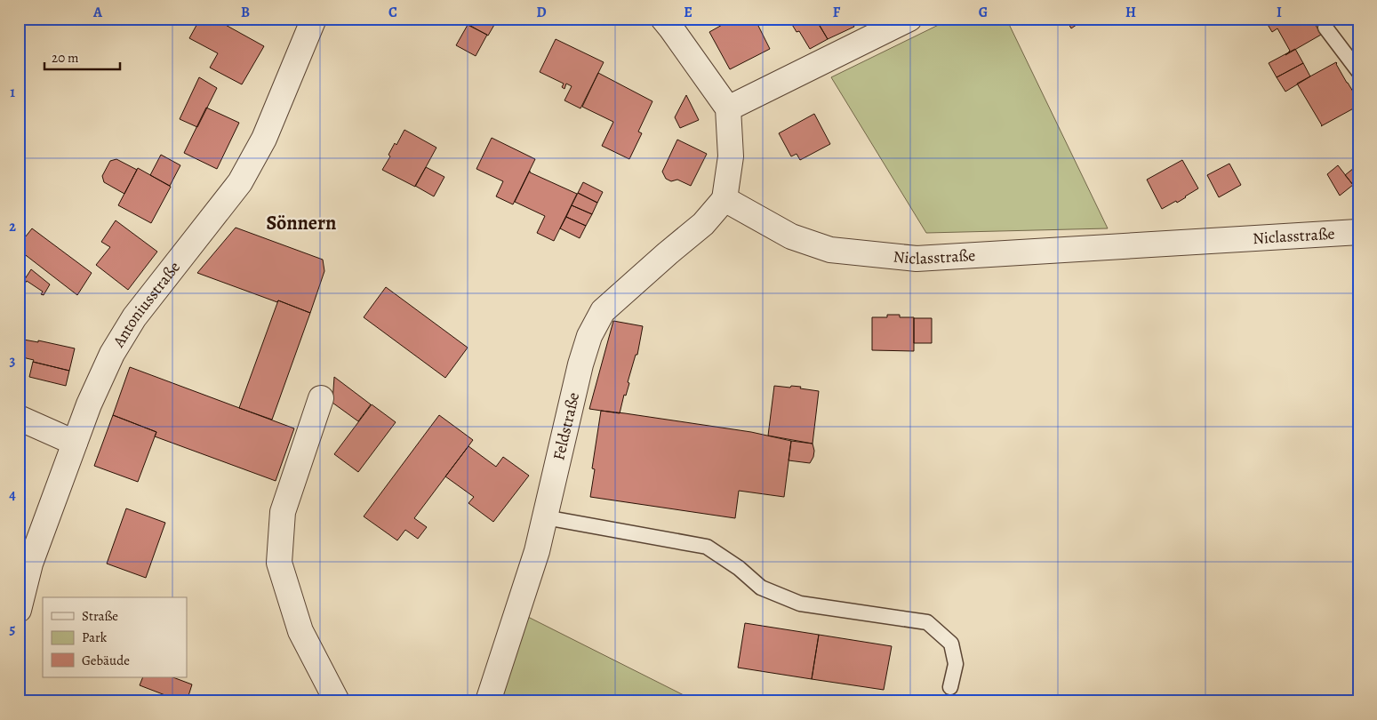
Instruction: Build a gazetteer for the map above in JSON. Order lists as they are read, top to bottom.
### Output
{
  "streets": {
    "street": ["Niclasstraße", "Antoniusstraße", "Feldstraße"]
  },
  "crossings": [
    ["Niclasstraße", "Feldstraße"]
  ],
  "districts": ["Sönnern"],
  "legend": ["Straße", "Park", "Gebäude"],
  "scale_bar": "20 m",
  "grid": {
    "columns": [
      "A",
      "B",
      "C",
      "D",
      "E",
      "F",
      "G",
      "H",
      "I"
    ],
    "rows": [
      "1",
      "2",
      "3",
      "4",
      "5"
    ]
  }
}
